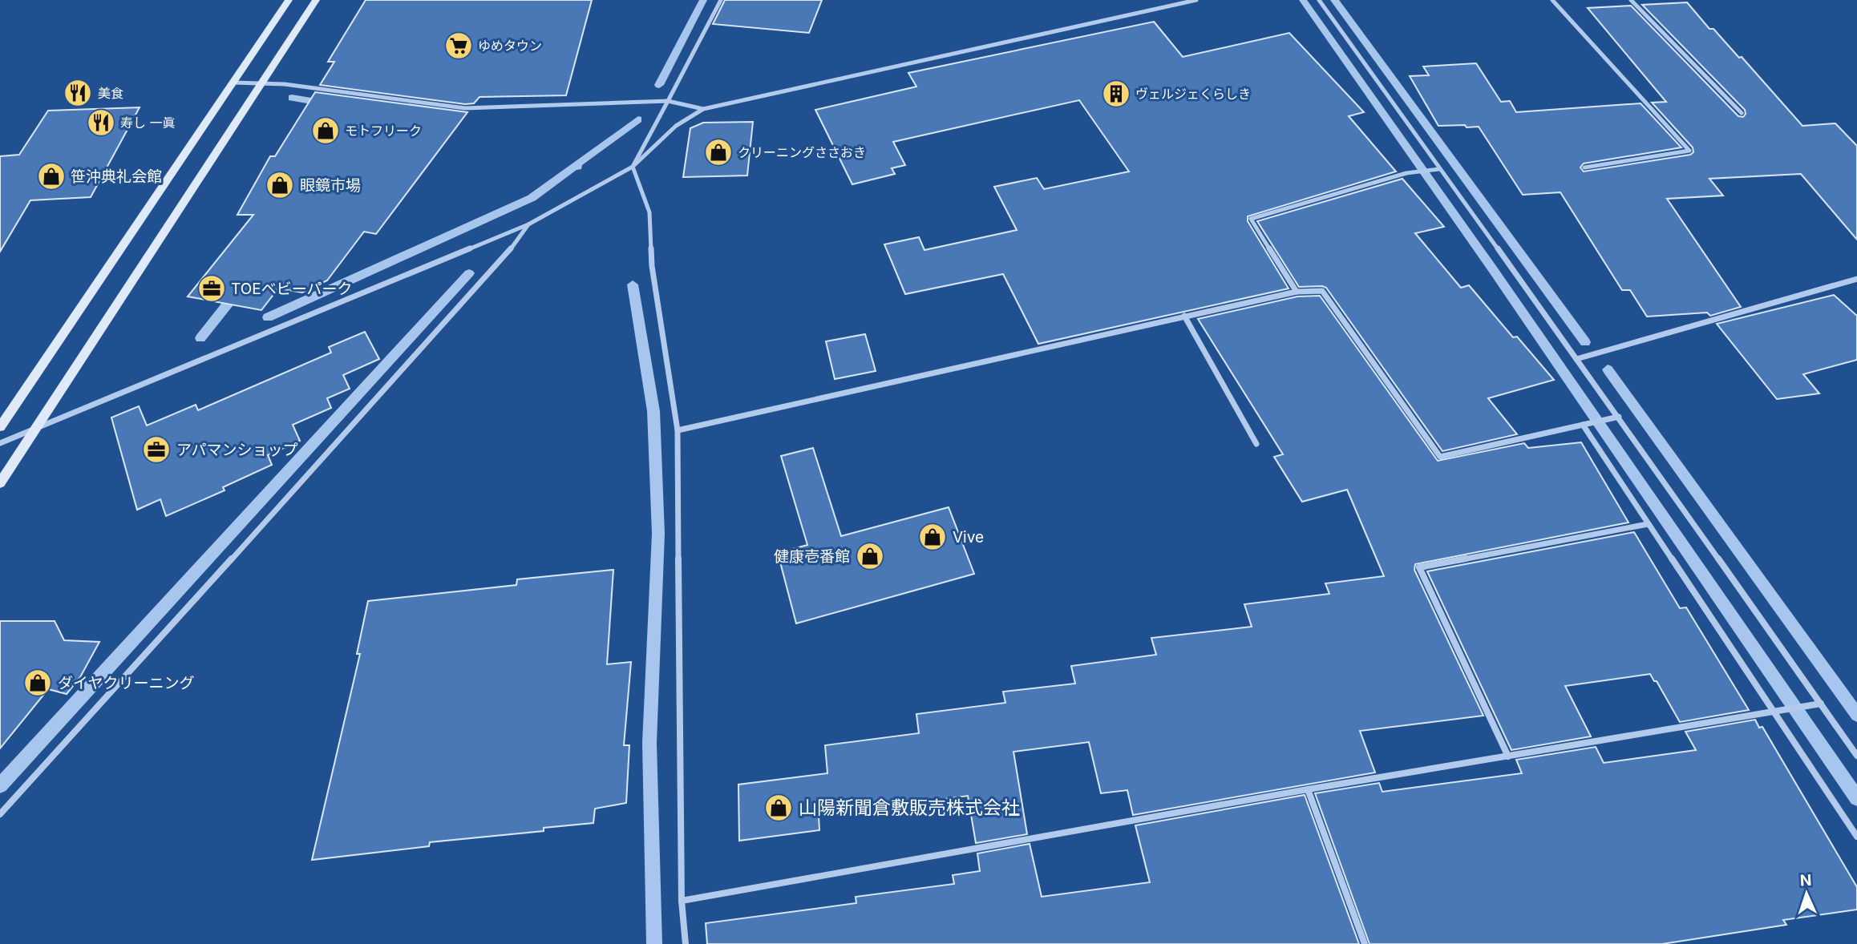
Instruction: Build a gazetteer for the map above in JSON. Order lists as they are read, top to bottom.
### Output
{
  "places": {
    "supermarket": ["ゆめタウン"],
    "restaurant": ["美食", "寿し 一眞"],
    "building": ["ヴェルジェくらしき"],
    "shop": [
      "モトフリーク",
      "クリーニングささおき",
      "笹沖典礼会館",
      "眼鏡市場",
      "Vive",
      "健康壱番館",
      "ダイヤクリーニング",
      "山陽新聞倉敷販売株式会社"
    ],
    "office": ["TOEベビーパーク", "アパマンショップ"]
  },
  "north": "top"
}
